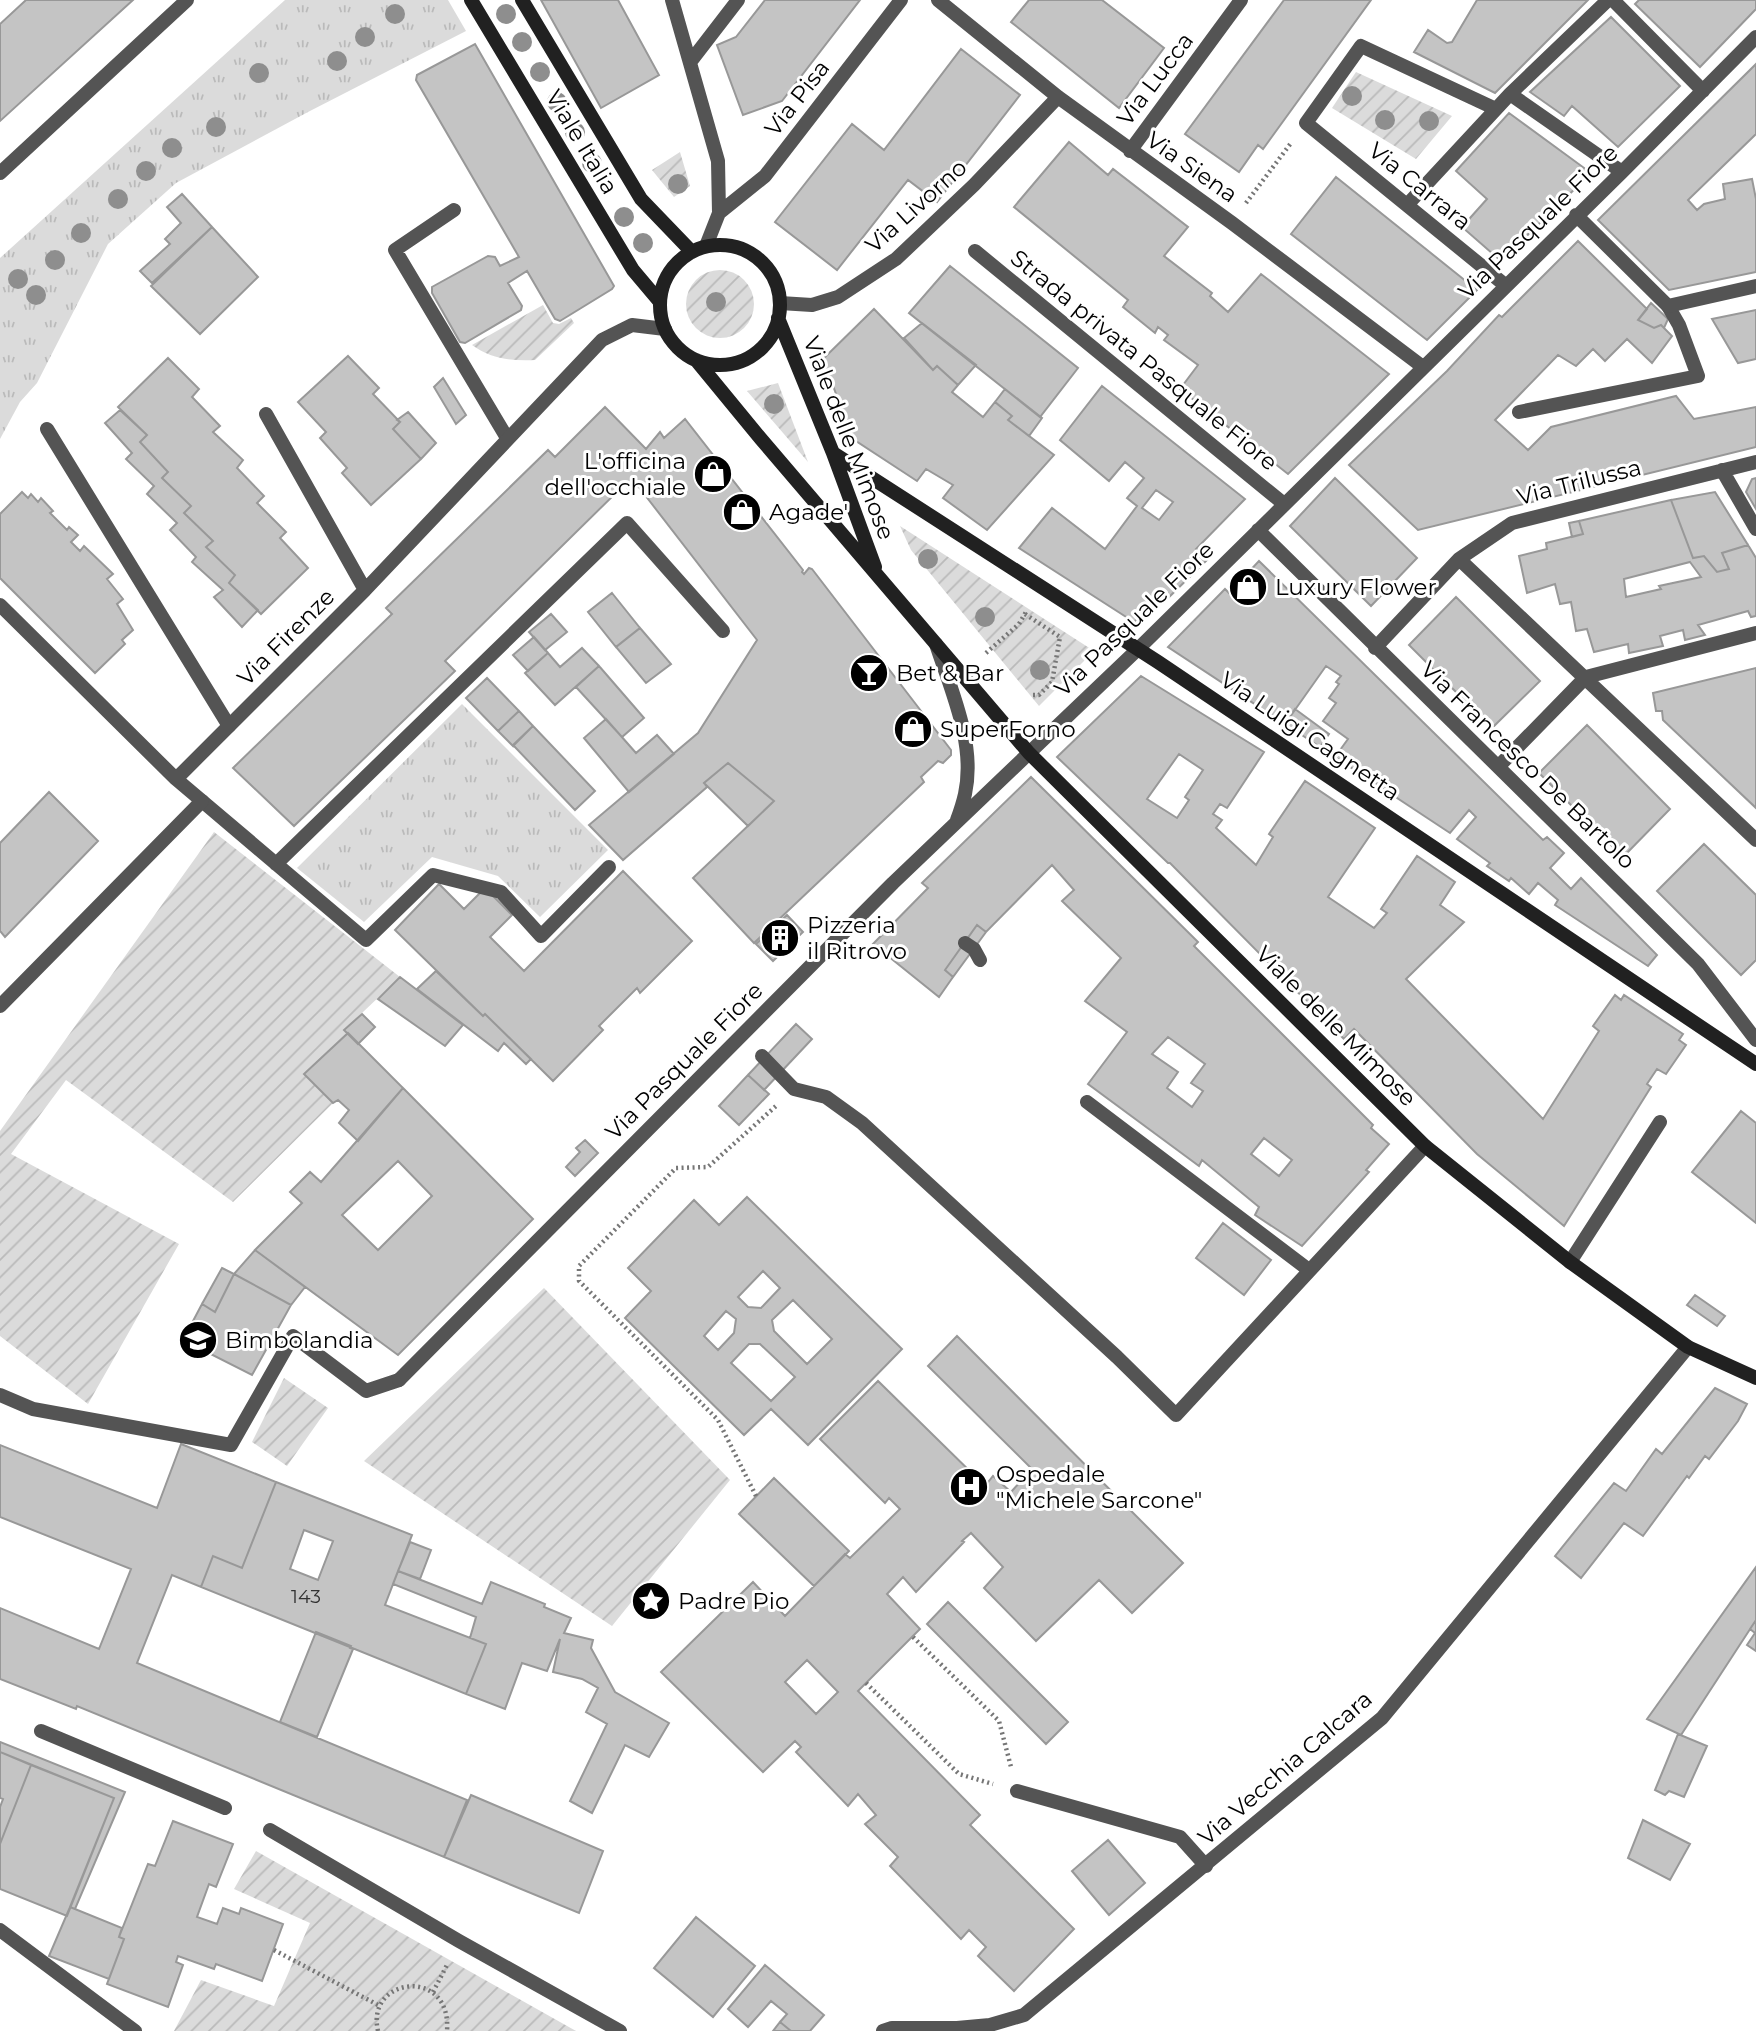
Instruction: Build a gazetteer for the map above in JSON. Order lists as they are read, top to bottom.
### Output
{
  "streets": {
    "main road": ["Viale Italia", "Viale delle Mimose", "Via Luigi Cagnetta"],
    "street": [
      "Via Lucca",
      "Via Pisa",
      "Via Siena",
      "Via Carrara",
      "Via Livorno",
      "Via Pasquale Fiore",
      "Strada privata Pasquale Fiore",
      "Via Trilussa",
      "Via Firenze",
      "Via Francesco De Bartolo",
      "Via Vecchia Calcara"
    ]
  },
  "crossings": [
    ["Via Lucca", "Via Siena"],
    ["Viale Italia", "Via Livorno"],
    ["Viale Italia", "Viale delle Mimose"],
    ["Viale Italia", "Via Firenze"],
    ["Via Siena", "Via Livorno"],
    ["Via Siena", "Via Pasquale Fiore"],
    ["Via Carrara", "Via Pasquale Fiore"],
    ["Via Livorno", "Viale delle Mimose"],
    ["Via Livorno", "Via Firenze"],
    ["Via Pasquale Fiore", "Strada privata Pasquale Fiore"],
    ["Via Pasquale Fiore", "Viale delle Mimose"],
    ["Via Pasquale Fiore", "Via Luigi Cagnetta"],
    ["Via Pasquale Fiore", "Via Francesco De Bartolo"],
    ["Viale delle Mimose", "Via Firenze"],
    ["Viale delle Mimose", "Via Luigi Cagnetta"],
    ["Viale delle Mimose", "Via Vecchia Calcara"],
    ["Via Trilussa", "Via Francesco De Bartolo"]
  ],
  "places": {
    "shop": [
      "L'officina dell'occhiale",
      "Agade'",
      "Luxury Flower",
      "SuperForno"
    ],
    "bar": ["Bet & Bar"],
    "building": ["Pizzeria il Ritrovo"],
    "school or university": ["Bimbolandia"],
    "hospital": ["Ospedale \"Michele Sarcone\""],
    "place": ["Padre Pio"]
  },
  "house_numbers": ["143"]
}
